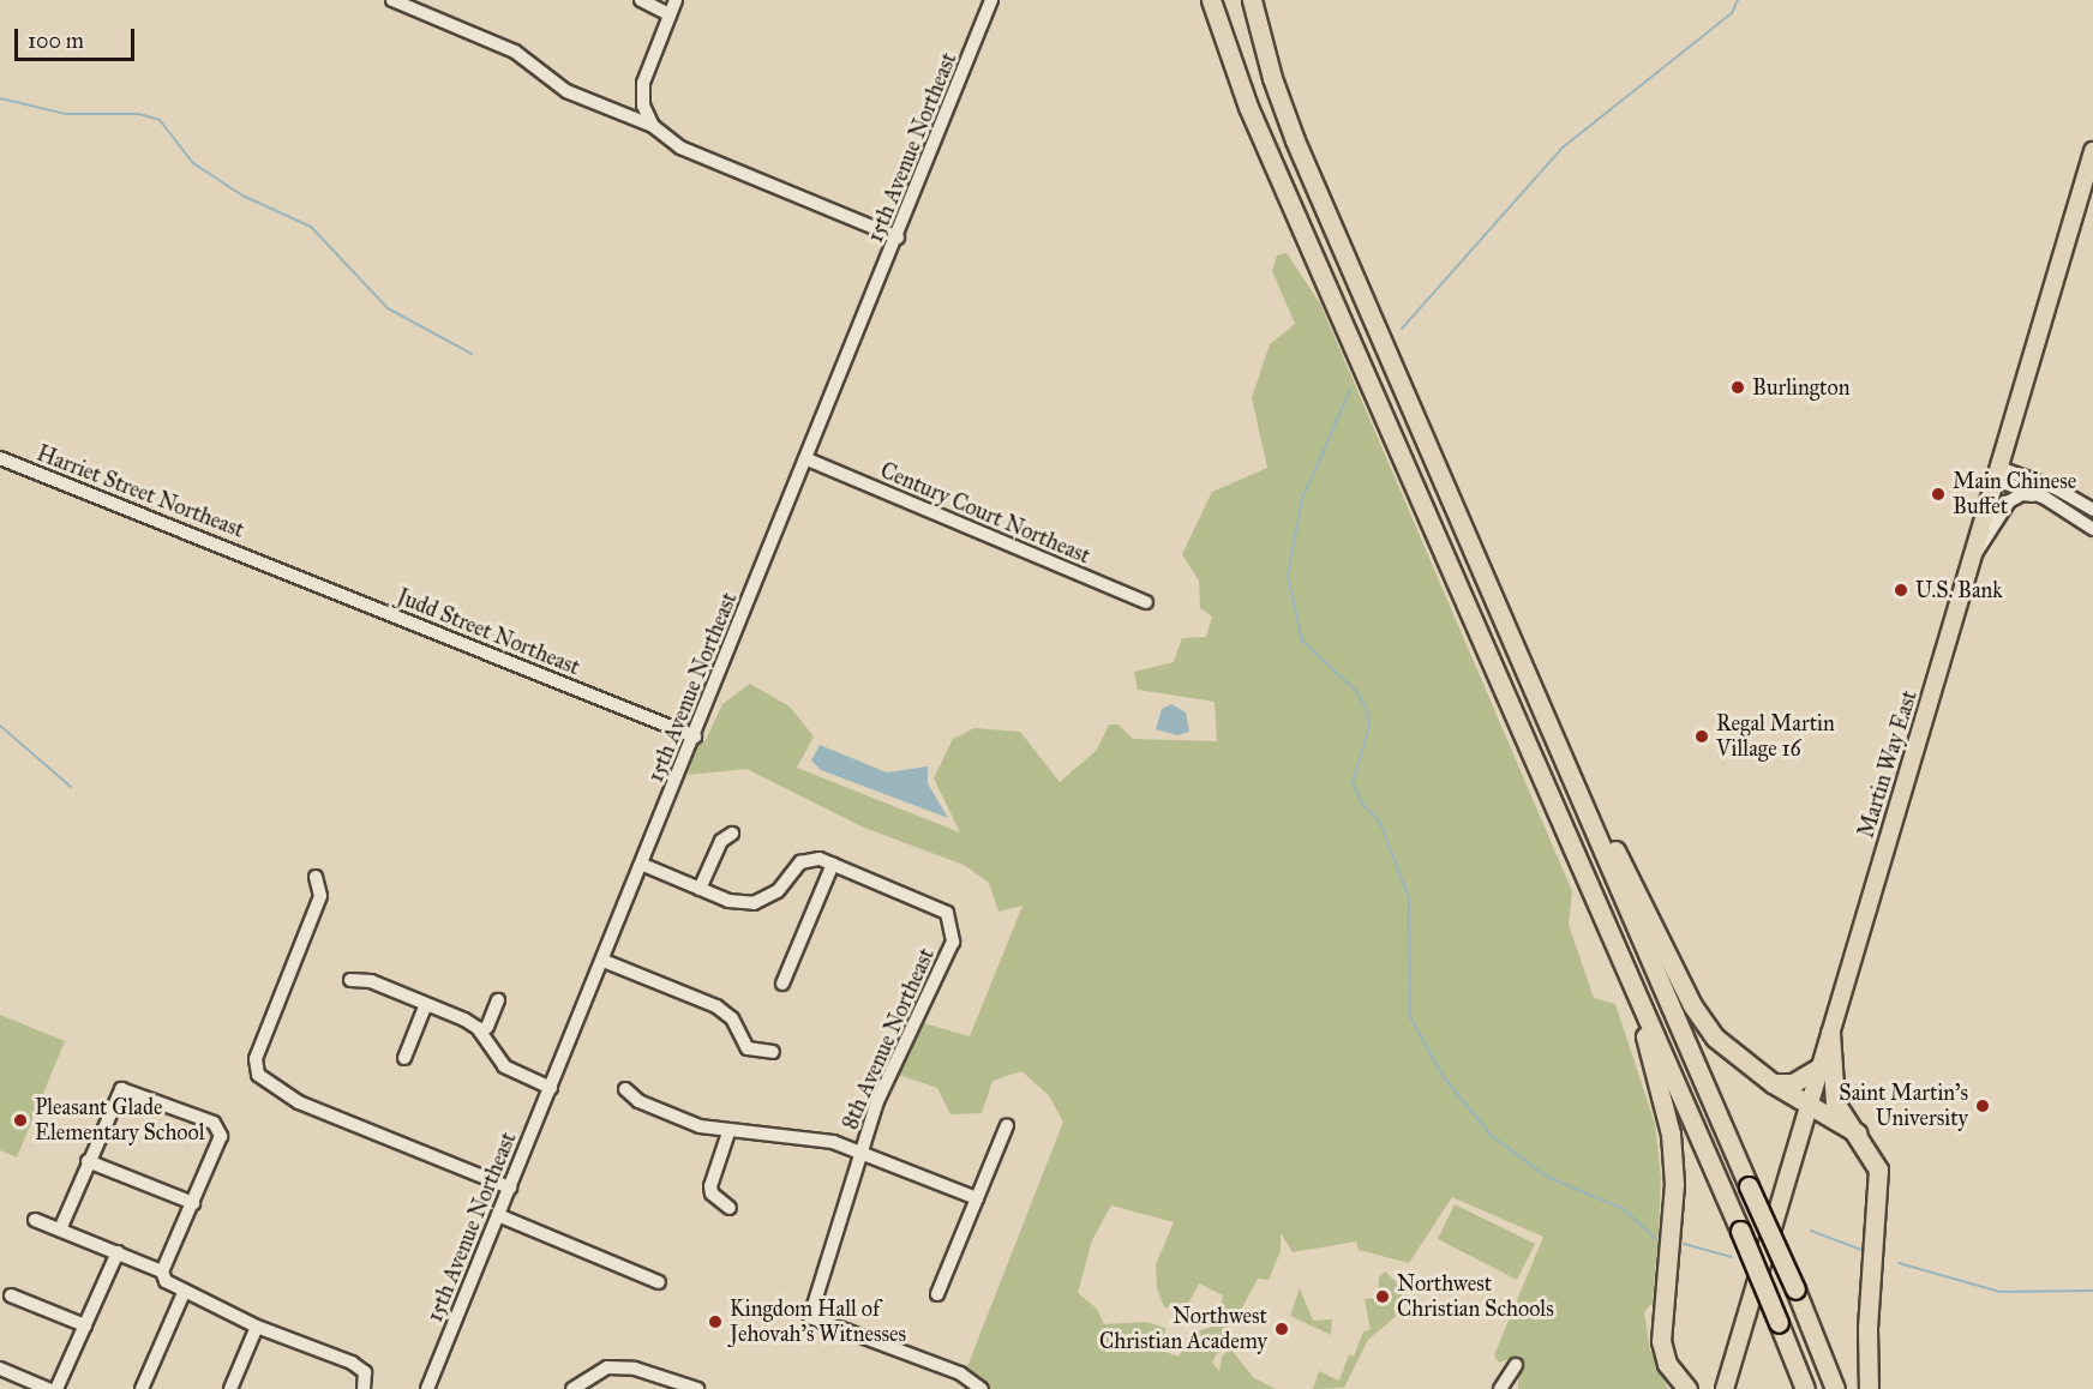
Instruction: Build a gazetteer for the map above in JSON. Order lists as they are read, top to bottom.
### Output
{
  "streets": {
    "main road": ["Martin Way East"],
    "street": [
      "15th Avenue Northeast",
      "Harriet Street Northeast",
      "Century Court Northeast",
      "Judd Street Northeast",
      "8th Avenue Northeast"
    ]
  },
  "crossings": [
    ["15th Avenue Northeast", "Century Court Northeast"],
    ["15th Avenue Northeast", "Judd Street Northeast"],
    ["Harriet Street Northeast", "Judd Street Northeast"]
  ],
  "places": [
    "Burlington",
    "Main Chinese Buffet",
    "U.S. Bank",
    "Regal Martin Village 16",
    "Saint Martin's University",
    "Pleasant Glade Elementary School",
    "Northwest Christian Schools",
    "Kingdom Hall of Jehovah's Witnesses",
    "Northwest Christian Academy"
  ],
  "scale_bar": "100 m"
}
